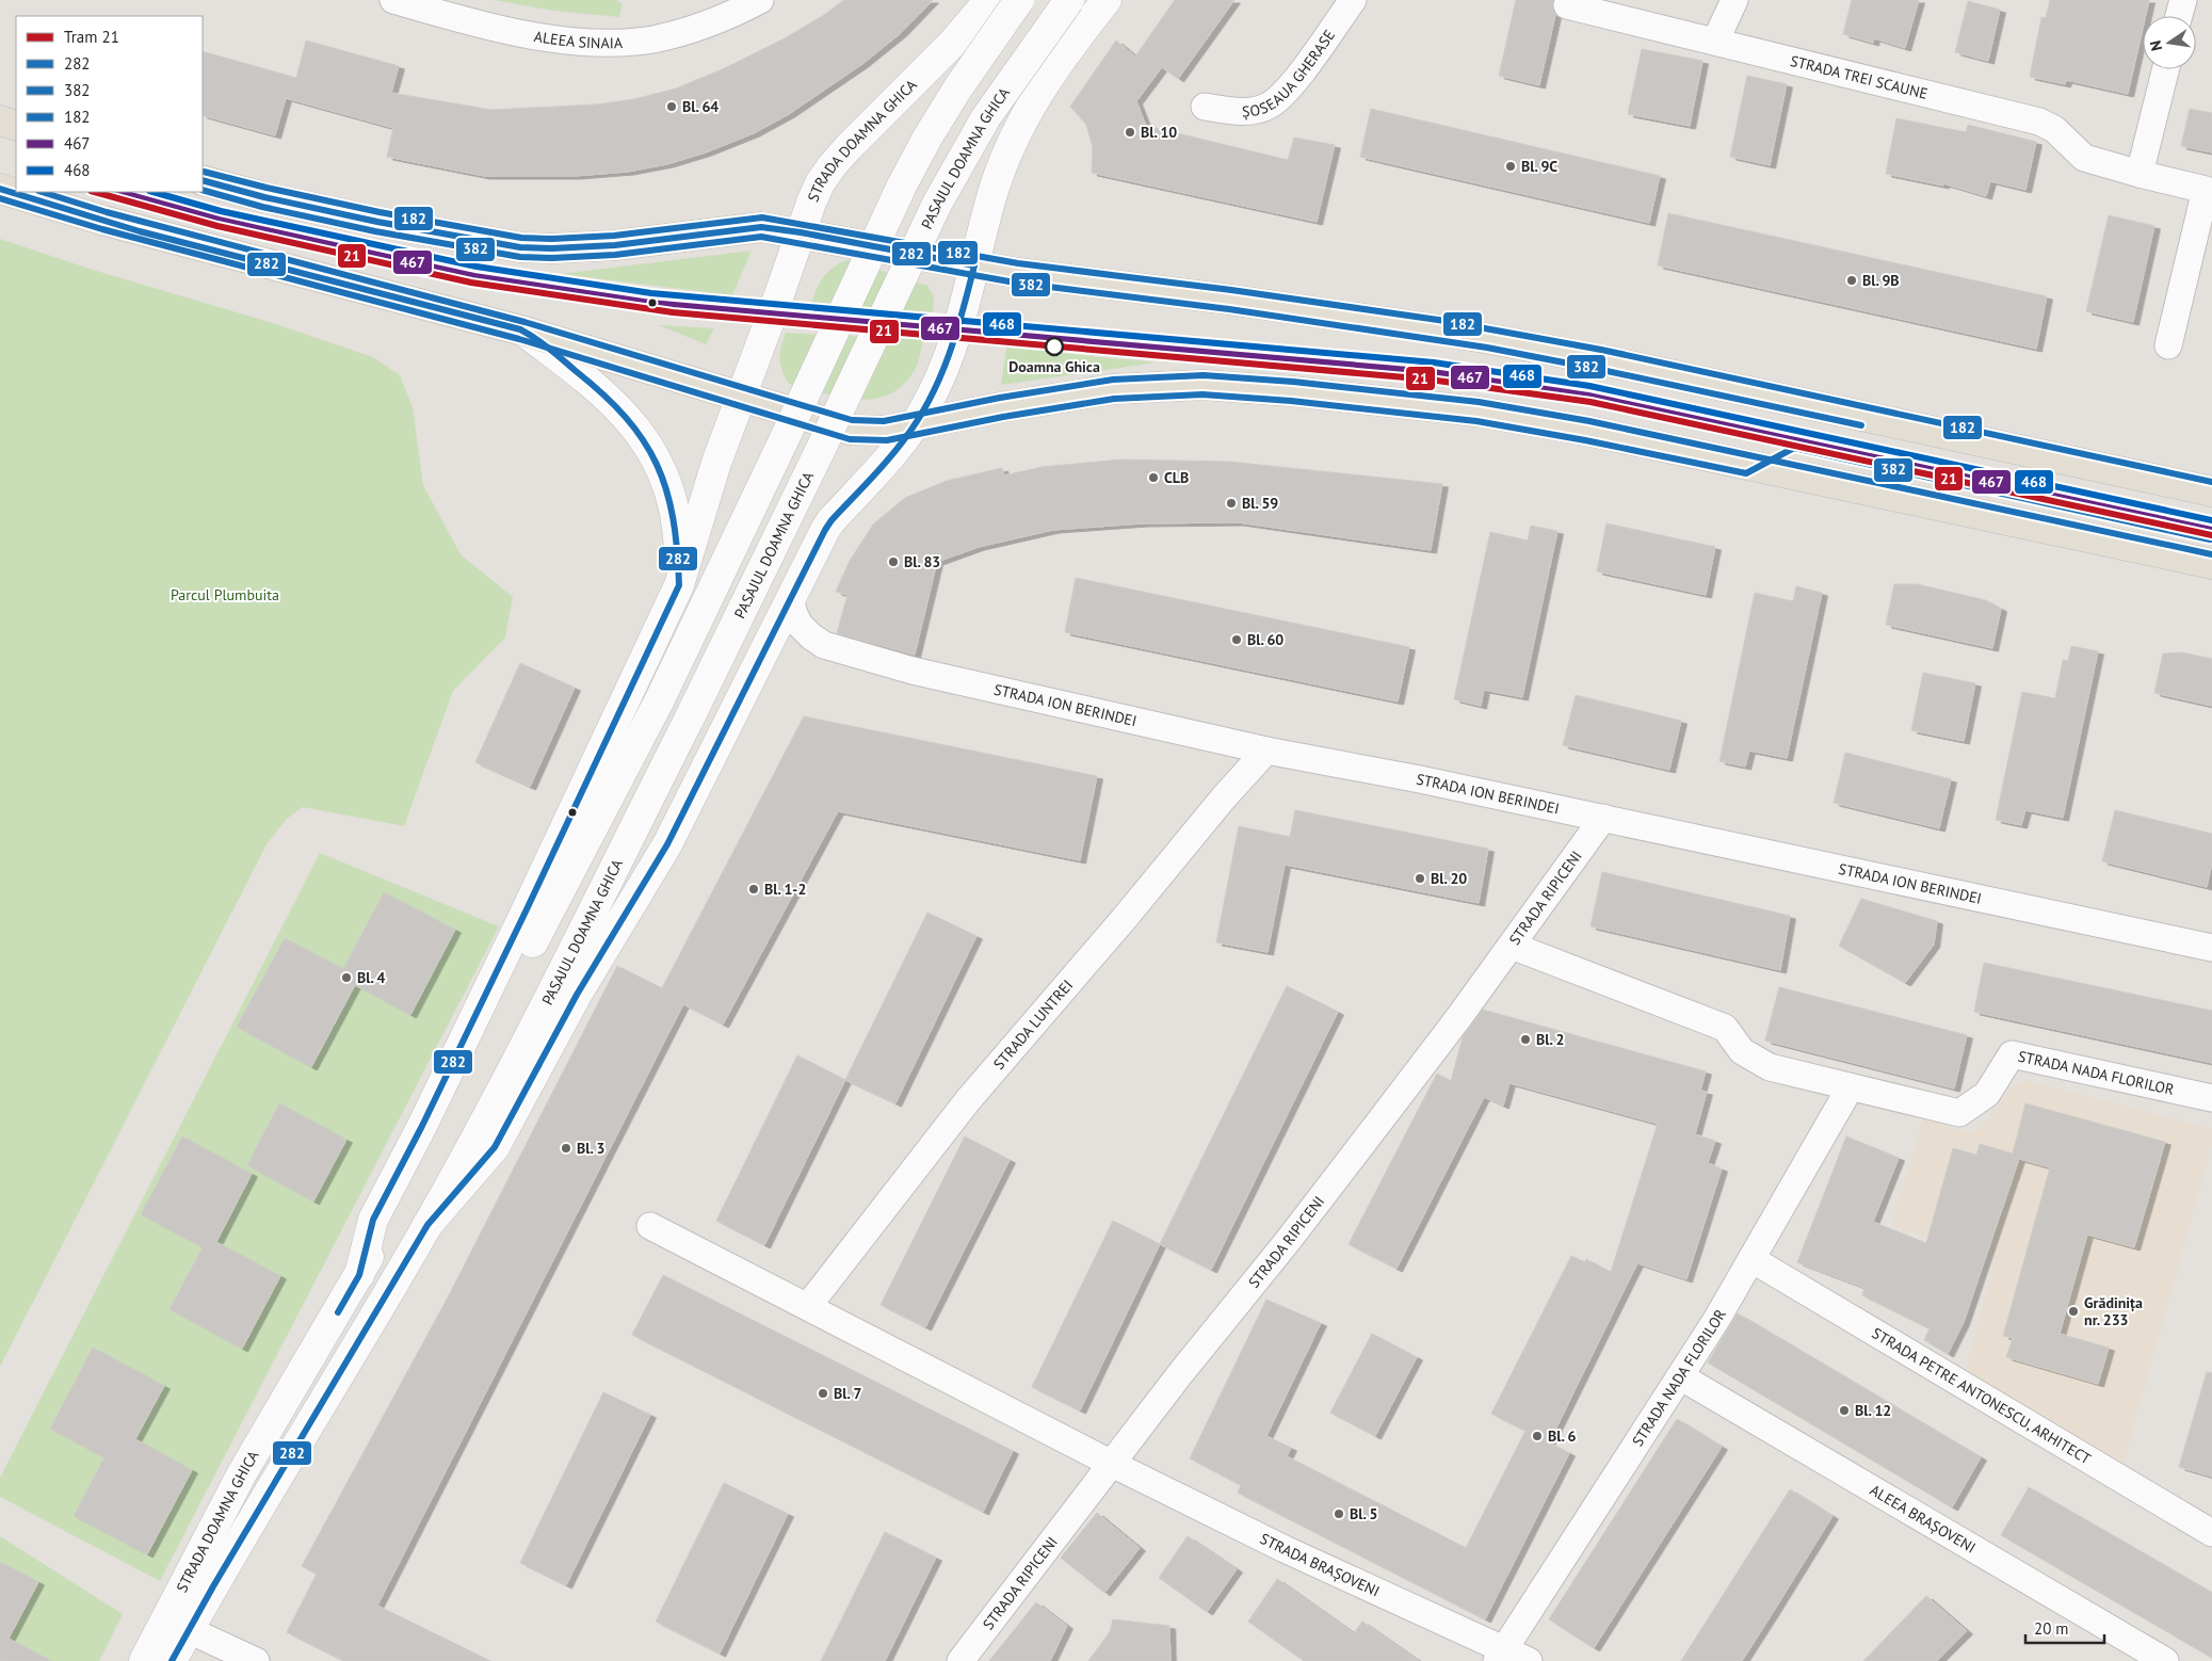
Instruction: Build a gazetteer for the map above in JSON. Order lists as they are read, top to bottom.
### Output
{
  "streets": {
    "main road": ["STRADA DOAMNA GHICA", "PASAJUL DOAMNA GHICA"],
    "street": [
      "ALEEA SINAIA",
      "ȘOSEAUA GHERASE",
      "STRADA TREI SCAUNE",
      "STRADA ION BERINDEI",
      "STRADA RIPICENI",
      "STRADA LUNTREI",
      "STRADA NADA FLORILOR",
      "STRADA PETRE ANTONESCU, ARHITECT",
      "ALEEA BRAȘOVENI",
      "STRADA BRAȘOVENI"
    ]
  },
  "crossings": [
    ["STRADA DOAMNA GHICA", "PASAJUL DOAMNA GHICA"],
    ["STRADA DOAMNA GHICA", "STRADA ION BERINDEI"],
    ["STRADA ION BERINDEI", "STRADA RIPICENI"],
    ["STRADA ION BERINDEI", "STRADA LUNTREI"],
    ["STRADA RIPICENI", "STRADA NADA FLORILOR"],
    ["STRADA RIPICENI", "STRADA BRAȘOVENI"],
    ["STRADA NADA FLORILOR", "STRADA PETRE ANTONESCU, ARHITECT"],
    ["STRADA NADA FLORILOR", "ALEEA BRAȘOVENI"],
    ["STRADA NADA FLORILOR", "STRADA BRAȘOVENI"]
  ],
  "parks": ["Parcul Plumbuita"],
  "places": [
    "Bl. 64",
    "Bl. 10",
    "Bl. 9C",
    "Bl. 9B",
    "Doamna Ghica",
    "CLB",
    "Bl. 59",
    "Bl. 83",
    "Bl. 60",
    "Bl. 20",
    "Bl. 1-2",
    "Bl. 4",
    "Bl. 2",
    "Bl. 3",
    "Grădinița nr. 233",
    "Bl. 7",
    "Bl. 12",
    "Bl. 6",
    "Bl. 5"
  ],
  "lines": [
    "transit line 182",
    "transit line 282",
    "transit line 382",
    "tram line 21",
    "transit line 467",
    "transit line 468"
  ],
  "legend": [
    "Tram 21",
    "282",
    "382",
    "182",
    "467",
    "468"
  ],
  "scale_bar": "20 m",
  "north": "left"
}
